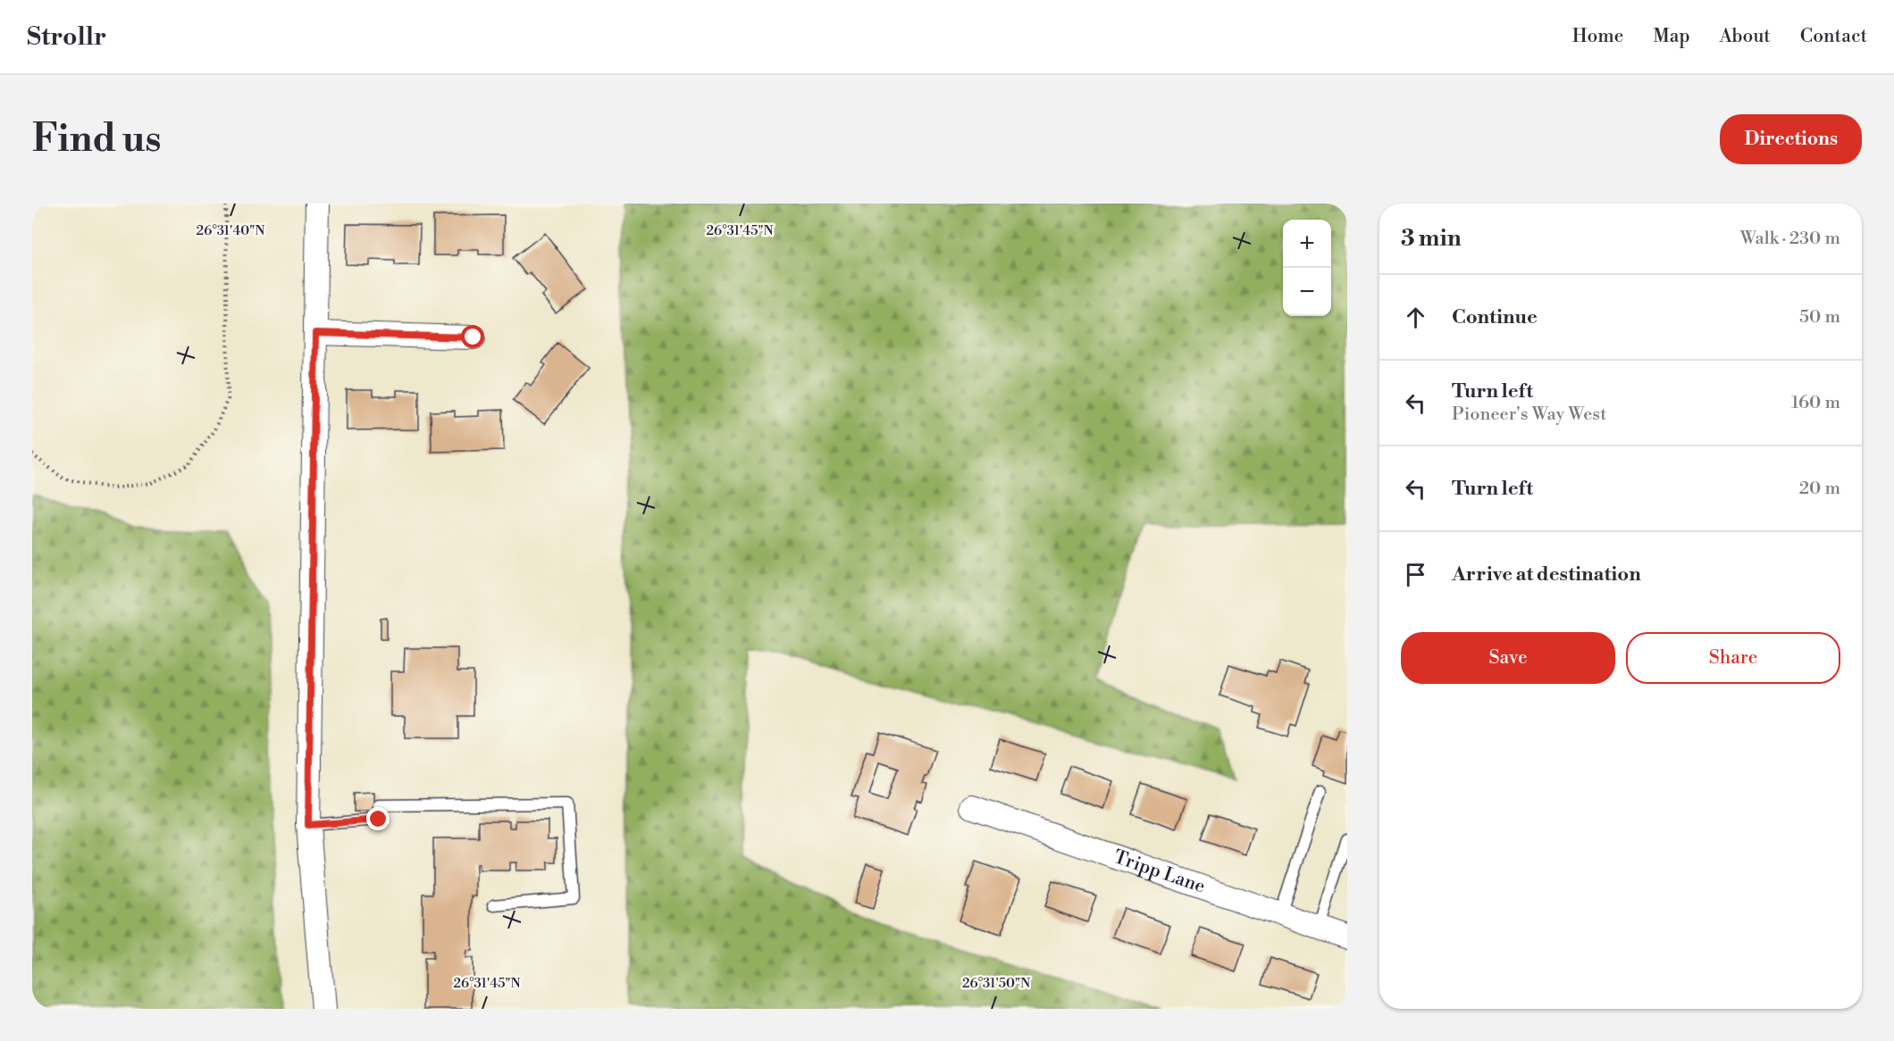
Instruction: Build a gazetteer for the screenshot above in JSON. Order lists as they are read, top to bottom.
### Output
{
  "streets": {
    "street": ["Tripp Lane"]
  },
  "page": {
    "header": "Strollr",
    "nav": [
      "Home",
      "Map",
      "About",
      "Contact"
    ],
    "buttons": [
      "Directions",
      ["Save", "Share"]
    ],
    "title": "Find us",
    "heading": ["3 min", "Walk · 230 m"],
    "map_buttons": ["+", "−"],
    "list": [
      ["Continue", "50 m"],
      ["Turn left", "Pioneer's Way West", "160 m"],
      ["Turn left", "20 m"],
      "Arrive at destination"
    ]
  },
  "coordinates": ["26°31'40\"N", "26°31'45\"N", "26°31'50\"N"]
}
